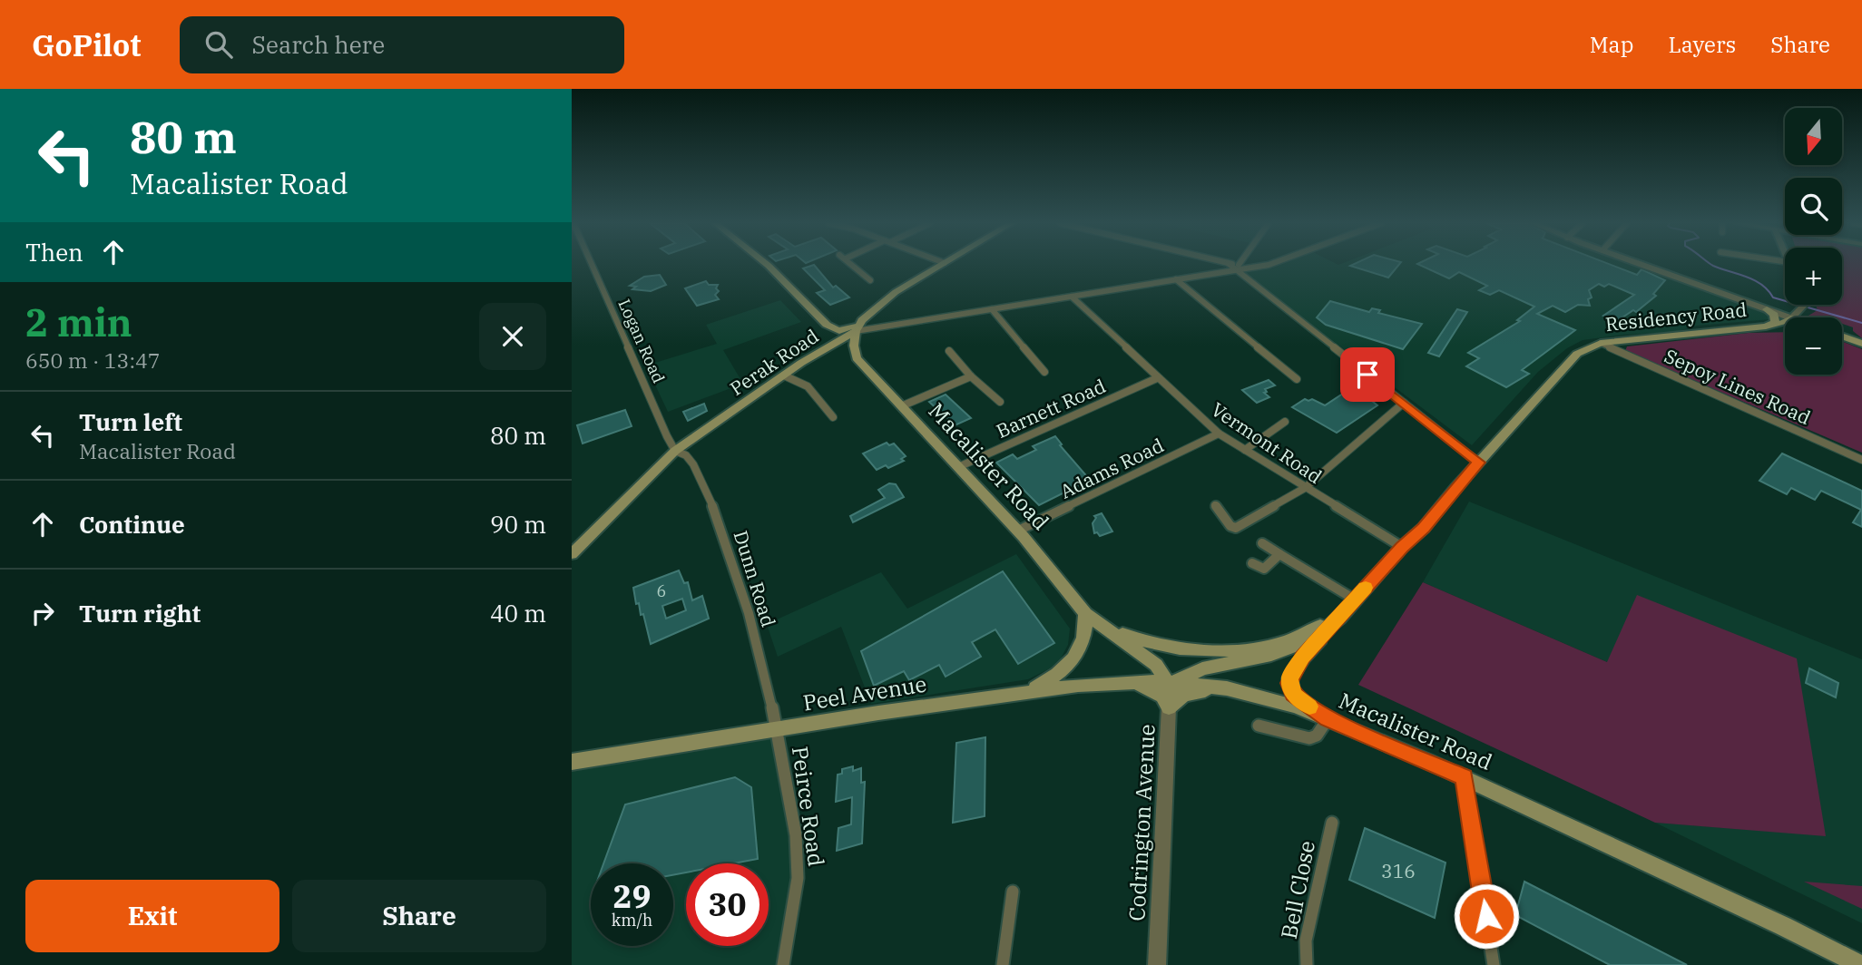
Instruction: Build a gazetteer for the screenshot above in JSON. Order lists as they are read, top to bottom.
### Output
{
  "streets": {
    "main road": [
      "Residency Road",
      "Perak Road",
      "Macalister Road",
      "Peel Avenue"
    ],
    "street": [
      "Logan Road",
      "Sepoy Lines Road",
      "Barnett Road",
      "Vermont Road",
      "Adams Road",
      "Dunn Road",
      "Peirce Road",
      "Codrington Avenue",
      "Bell Close"
    ]
  },
  "crossings": [
    ["Residency Road", "Sepoy Lines Road"],
    ["Residency Road", "Vermont Road"],
    ["Logan Road", "Perak Road"],
    ["Logan Road", "Dunn Road"],
    ["Perak Road", "Dunn Road"],
    ["Barnett Road", "Vermont Road"],
    ["Barnett Road", "Macalister Road"],
    ["Vermont Road", "Adams Road"],
    ["Macalister Road", "Adams Road"],
    ["Macalister Road", "Peel Avenue"],
    ["Dunn Road", "Peel Avenue"],
    ["Dunn Road", "Peirce Road"],
    ["Peel Avenue", "Peirce Road"]
  ],
  "house_numbers": ["6", "316"],
  "north": "bottom",
  "page": {
    "header": "GoPilot",
    "search": "Search here",
    "nav": ["Map", "Layers", "Share"],
    "turn": ["80 m", "Macalister Road"],
    "map_buttons": ["+", "−"],
    "then": "Then",
    "heading": ["2 min", "650 m · 13:47"],
    "list": [
      {
        "name": "Turn left",
        "note": "Macalister Road",
        "value": "80 m"
      },
      {
        "name": "Continue",
        "value": "90 m"
      },
      {
        "name": "Turn right",
        "value": "40 m"
      }
    ],
    "speed": "29 km/h",
    "limit": "30",
    "buttons": ["Exit", "Share"]
  }
}
